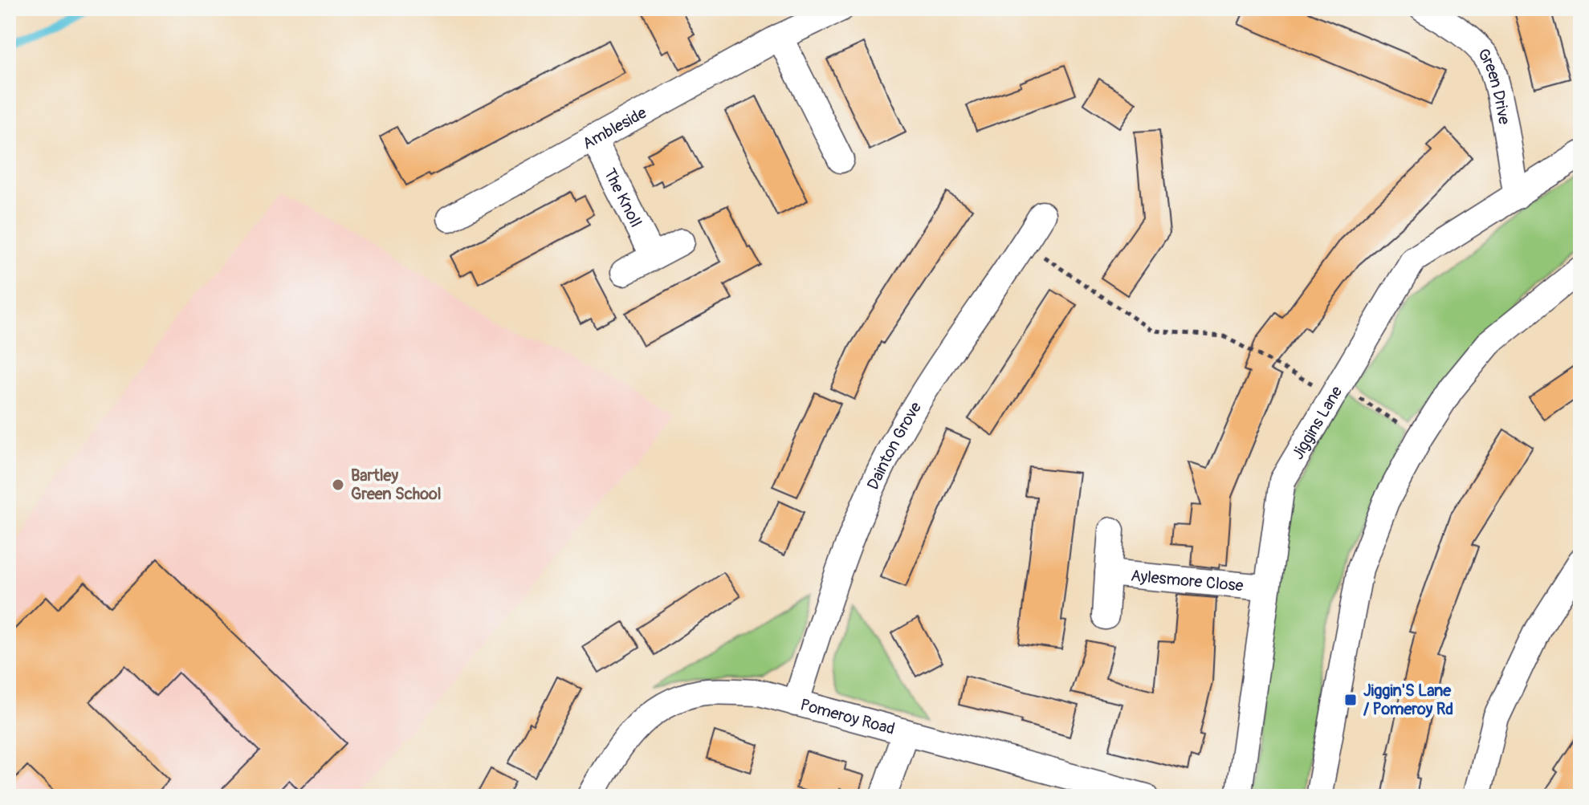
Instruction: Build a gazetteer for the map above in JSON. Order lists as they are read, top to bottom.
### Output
{
  "streets": {
    "street": [
      "Green Drive",
      "Ambleside",
      "The Knoll",
      "Jiggins Lane",
      "Dainton Grove",
      "Aylesmore Close",
      "Pomeroy Road"
    ]
  },
  "crossings": [
    ["Green Drive", "Jiggins Lane"],
    ["Ambleside", "The Knoll"],
    ["Jiggins Lane", "Aylesmore Close"],
    ["Dainton Grove", "Pomeroy Road"]
  ],
  "places": {
    "other": ["Bartley Green School"],
    "transit": ["Jiggin'S Lane / Pomeroy Rd"]
  }
}
